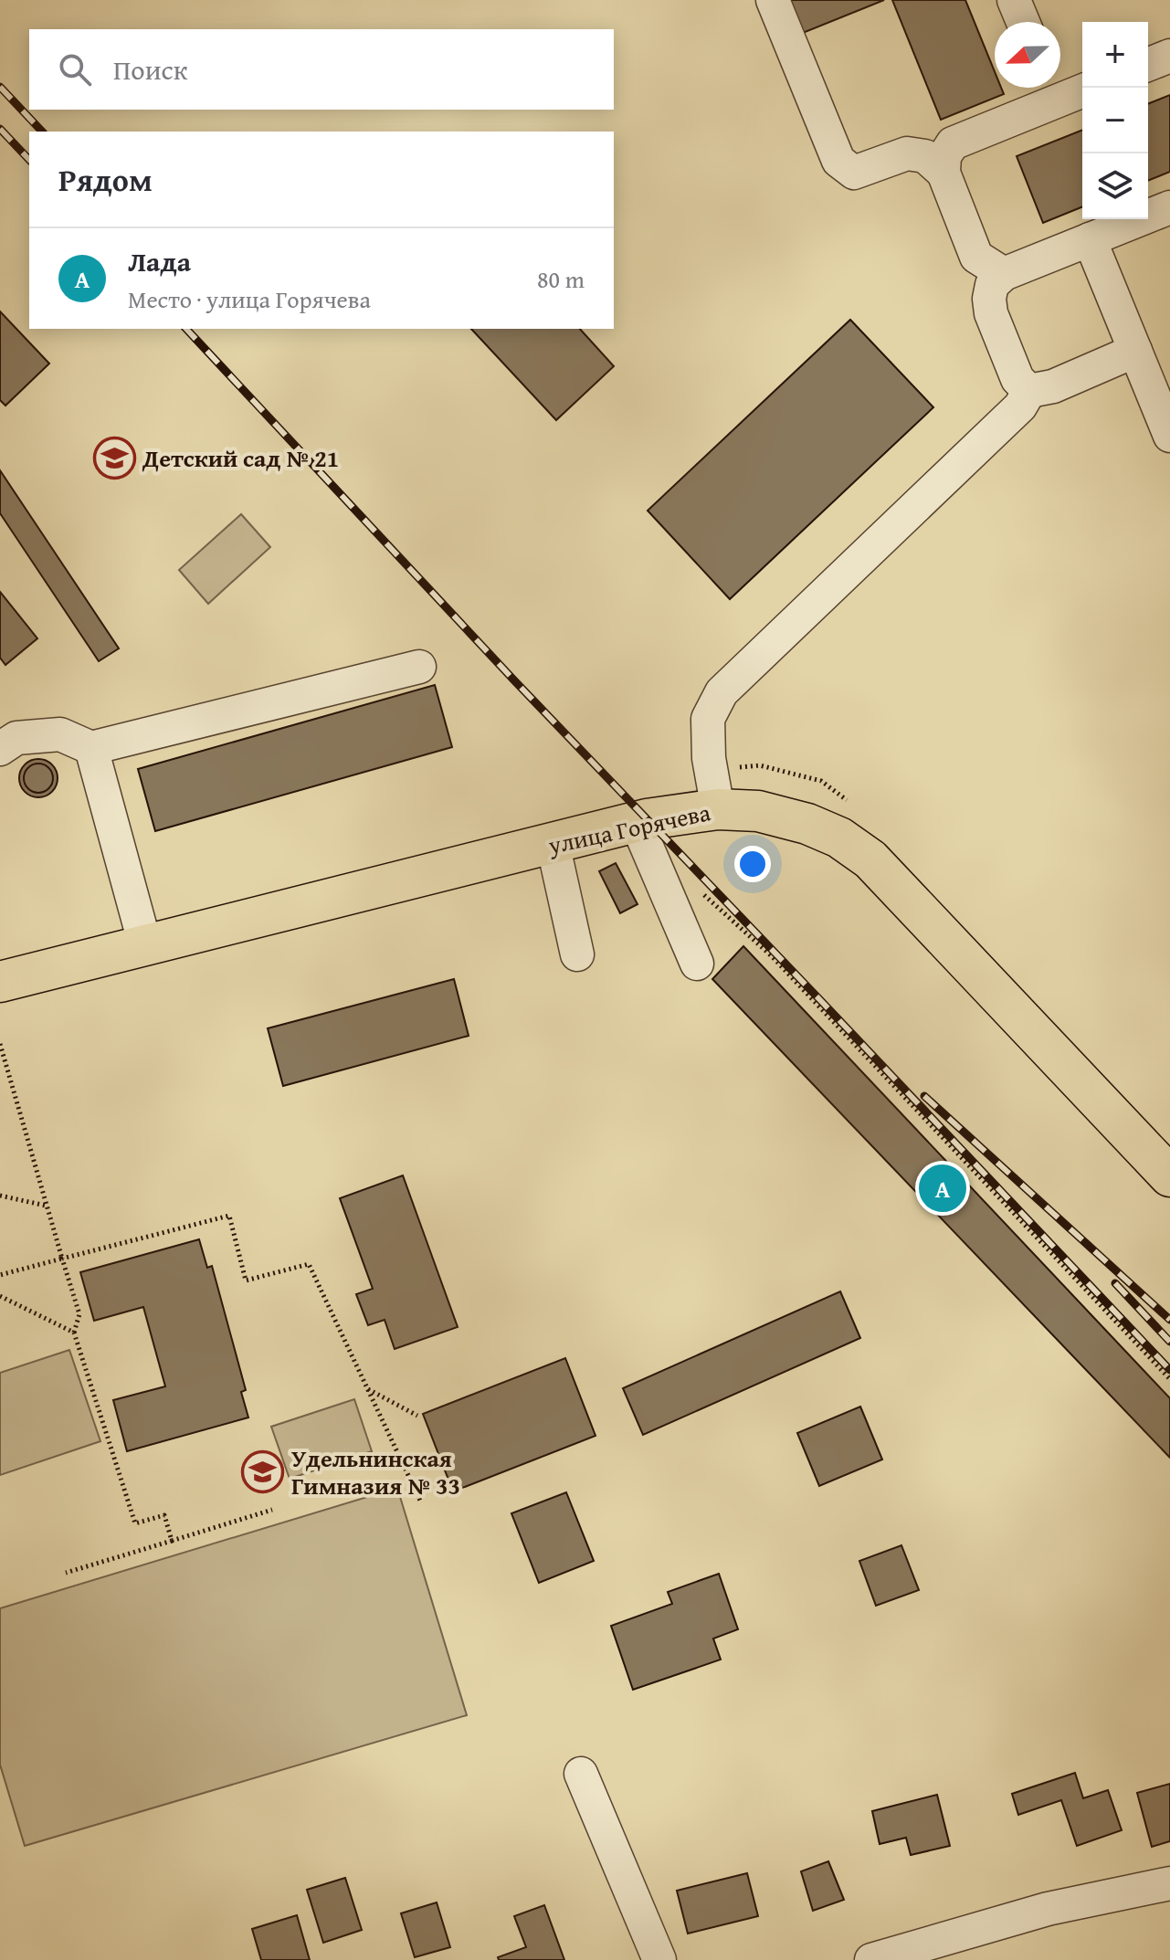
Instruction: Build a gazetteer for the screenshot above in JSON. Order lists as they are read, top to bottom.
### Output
{
  "streets": {
    "main road": ["улица Горячева"]
  },
  "places": {
    "school or university": ["Детский сад № 21", "Удельнинская Гимназия № 33"]
  },
  "north": "left",
  "page": {
    "map_buttons": ["+", "−"],
    "search": "Поиск",
    "heading": "Рядом",
    "list": [
      {
        "mark": "A",
        "name": "Лада",
        "note": "Место · улица Горячева",
        "value": "80 m"
      }
    ],
    "pins": "A"
  }
}
